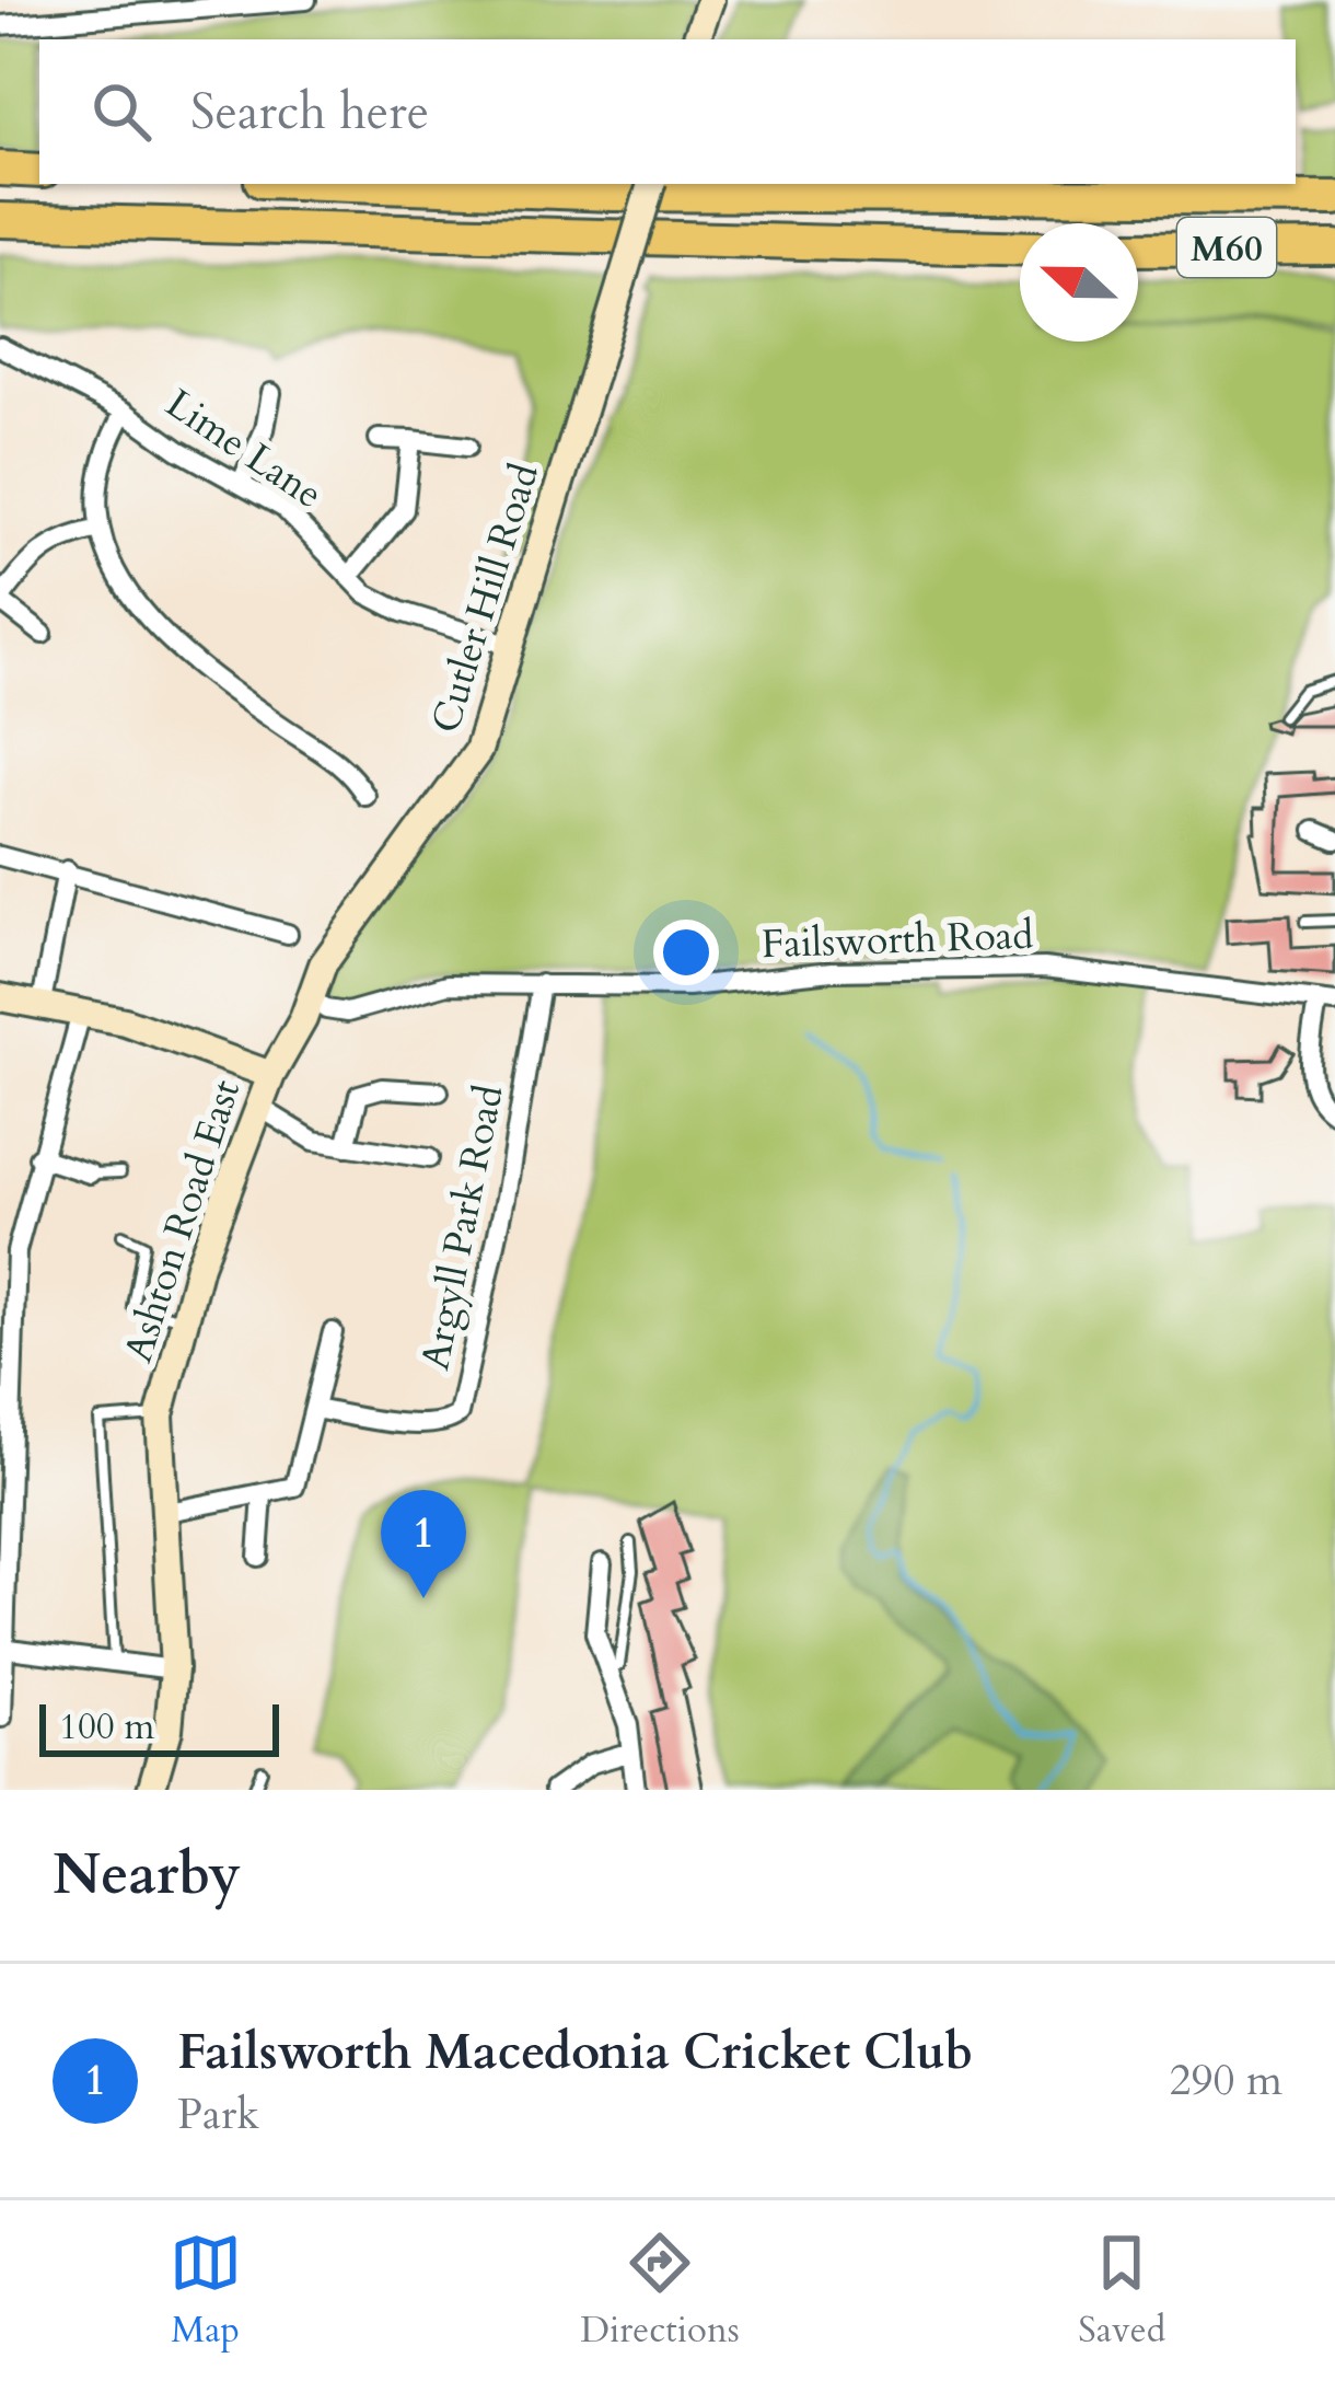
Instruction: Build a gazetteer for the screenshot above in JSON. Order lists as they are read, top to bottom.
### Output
{
  "streets": {
    "highway": ["M60"],
    "street": [
      "Lime Lane",
      "Cutler Hill Road",
      "Failsworth Road",
      "Ashton Road East",
      "Argyll Park Road"
    ]
  },
  "crossings": [
    ["Lime Lane", "Cutler Hill Road"],
    ["Cutler Hill Road", "Failsworth Road"],
    ["Cutler Hill Road", "Ashton Road East"],
    ["Failsworth Road", "Ashton Road East"],
    ["Failsworth Road", "Argyll Park Road"]
  ],
  "scale_bar": "100 m",
  "north": "left",
  "page": {
    "search": "Search here",
    "pins": "1",
    "scale": "100 m",
    "heading": "Nearby",
    "list": [
      {
        "mark": "1",
        "name": "Failsworth Macedonia Cricket Club",
        "note": "Park",
        "value": "290 m"
      }
    ],
    "nav": ["Map", "Directions", "Saved"]
  }
}
